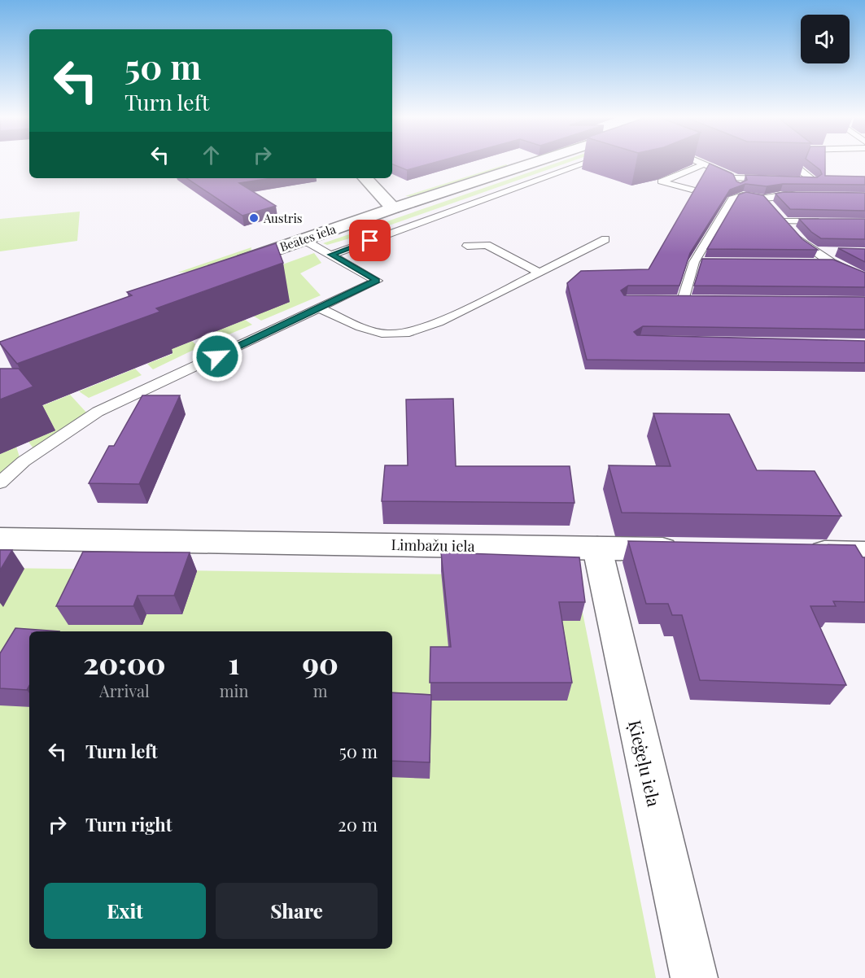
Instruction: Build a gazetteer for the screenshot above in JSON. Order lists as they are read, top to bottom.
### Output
{
  "streets": {
    "street": ["Beātes iela", "Limbažu iela", "Ķieģeļu iela"]
  },
  "crossings": [
    ["Limbažu iela", "Ķieģeļu iela"]
  ],
  "places": ["Austris"],
  "page": {
    "turn": ["50 m", "Turn left"],
    "eta": [
      "20:00",
      "Arrival",
      "1",
      "min",
      "90",
      "m"
    ],
    "list": [
      {
        "name": "Turn left",
        "value": "50 m"
      },
      {
        "name": "Turn right",
        "value": "20 m"
      }
    ],
    "buttons": ["Exit", "Share"]
  }
}
